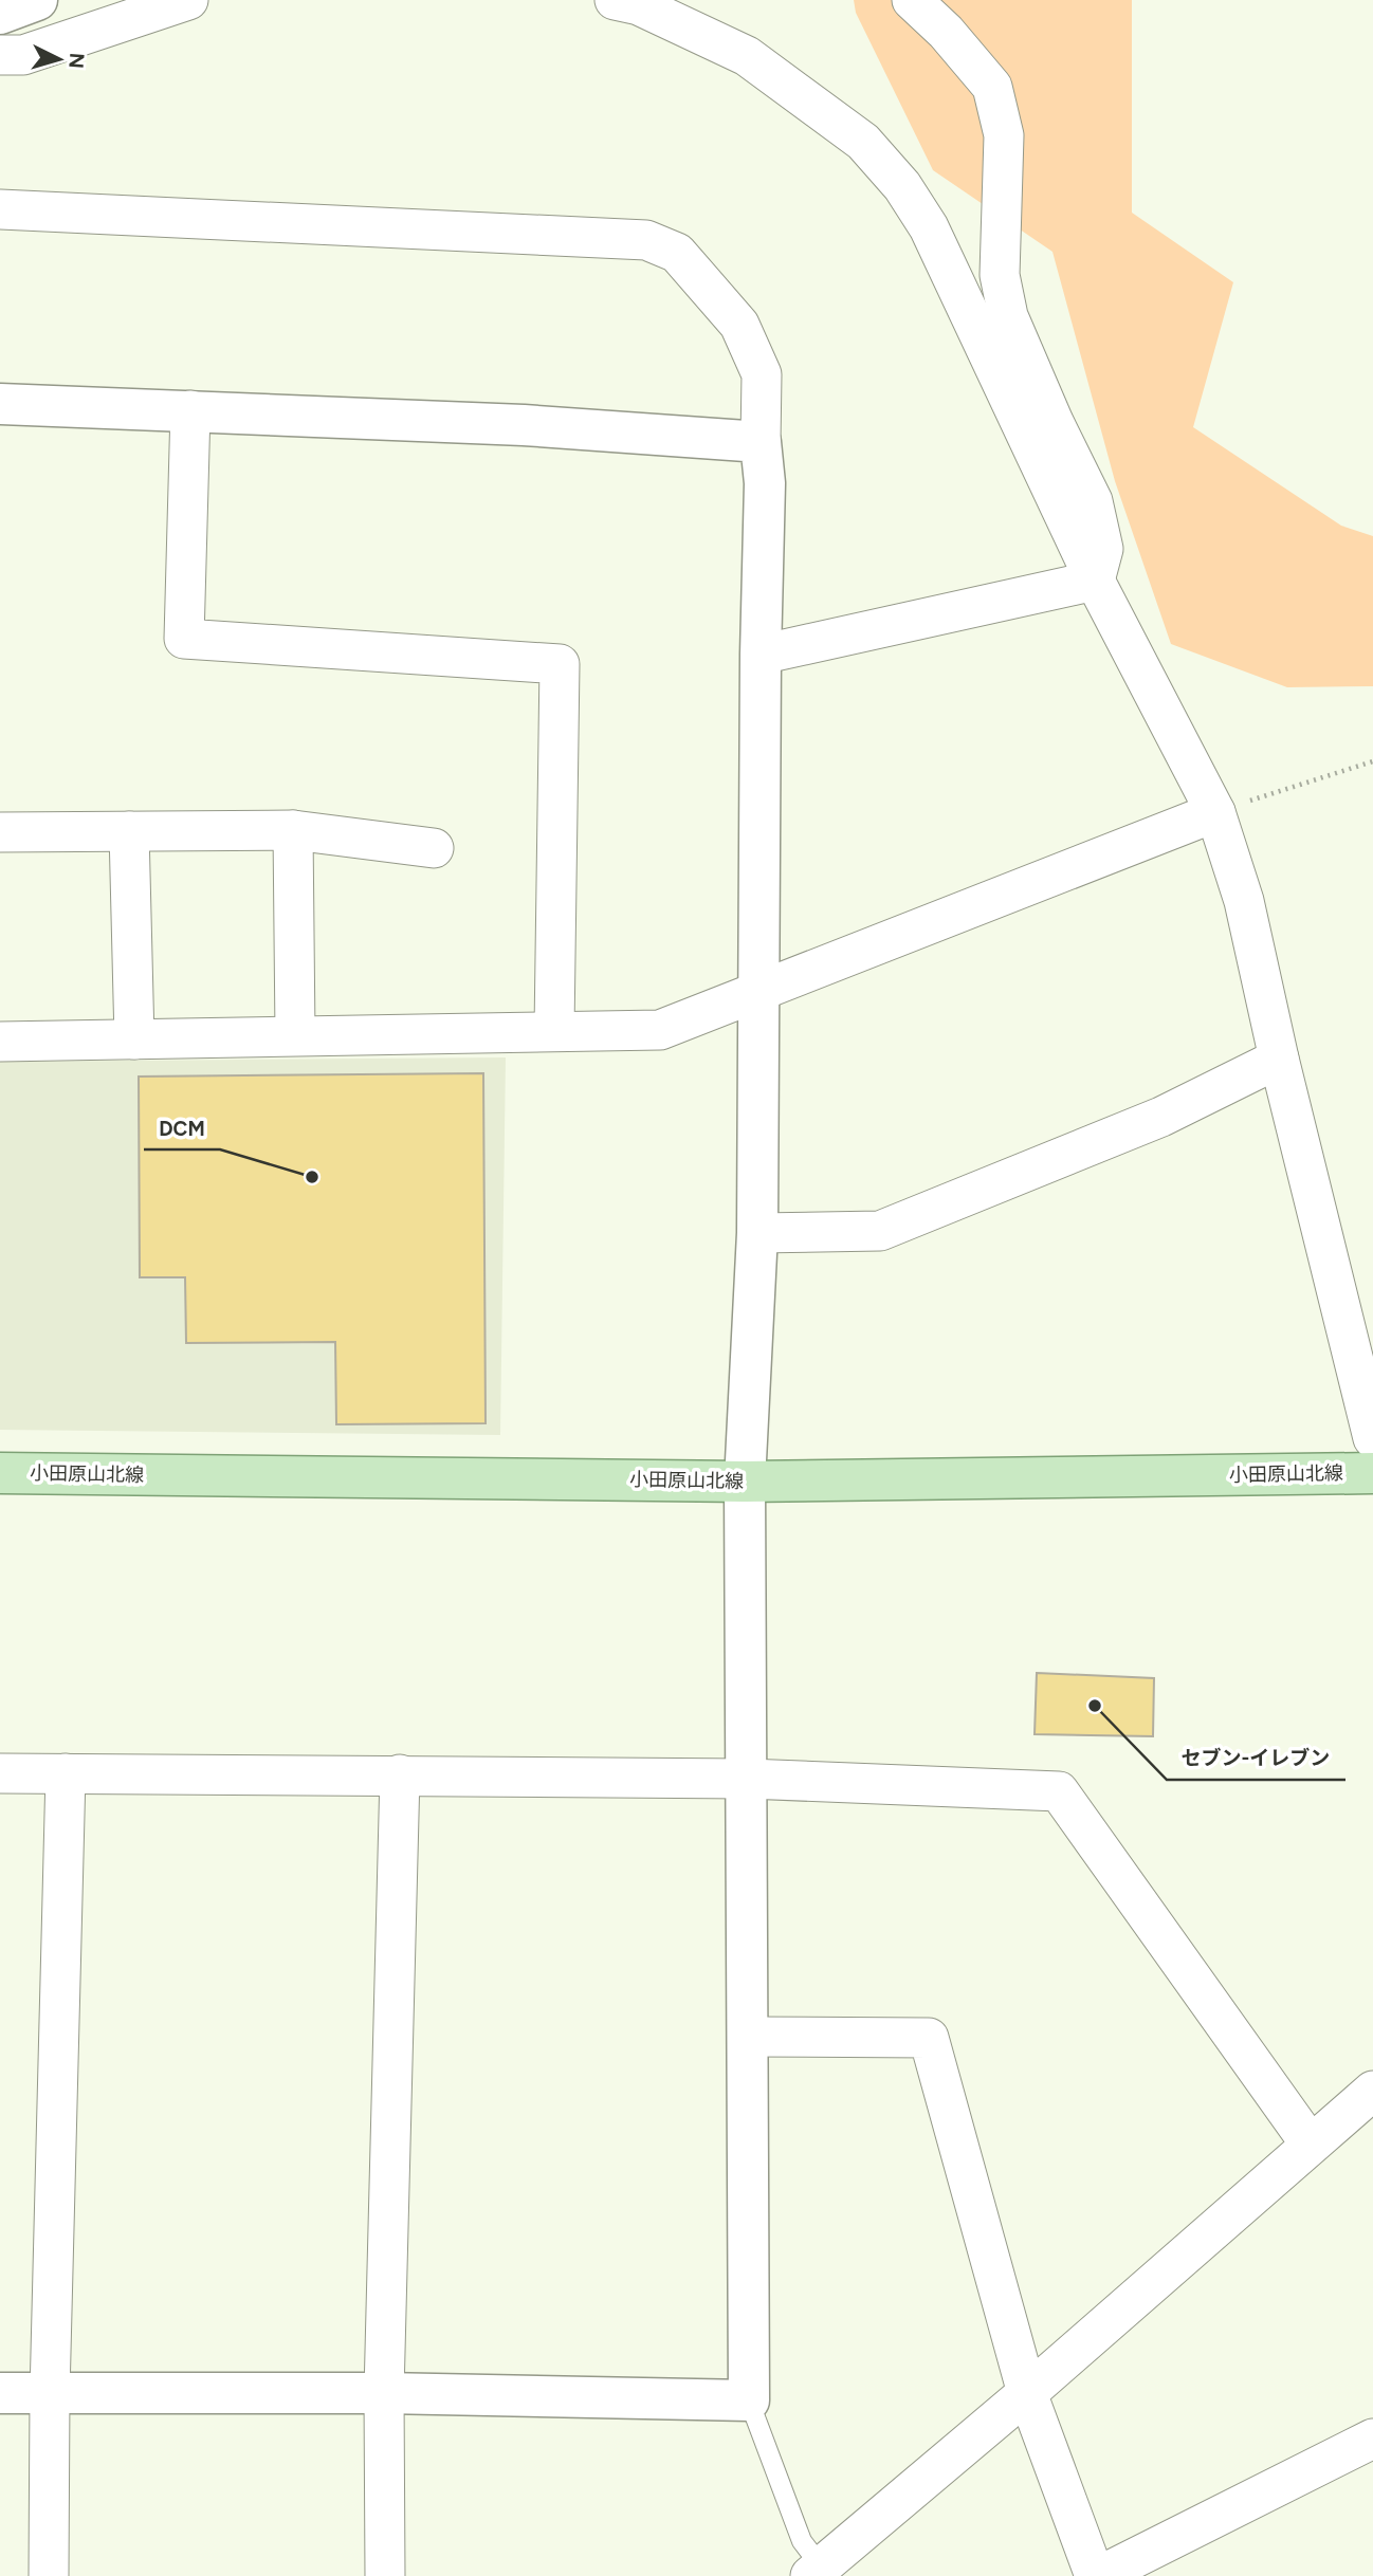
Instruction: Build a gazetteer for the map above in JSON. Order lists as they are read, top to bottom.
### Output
{
  "streets": {
    "main road": ["小田原山北線"]
  },
  "places": ["DCM", "セブン-イレブン"],
  "north": "right"
}
